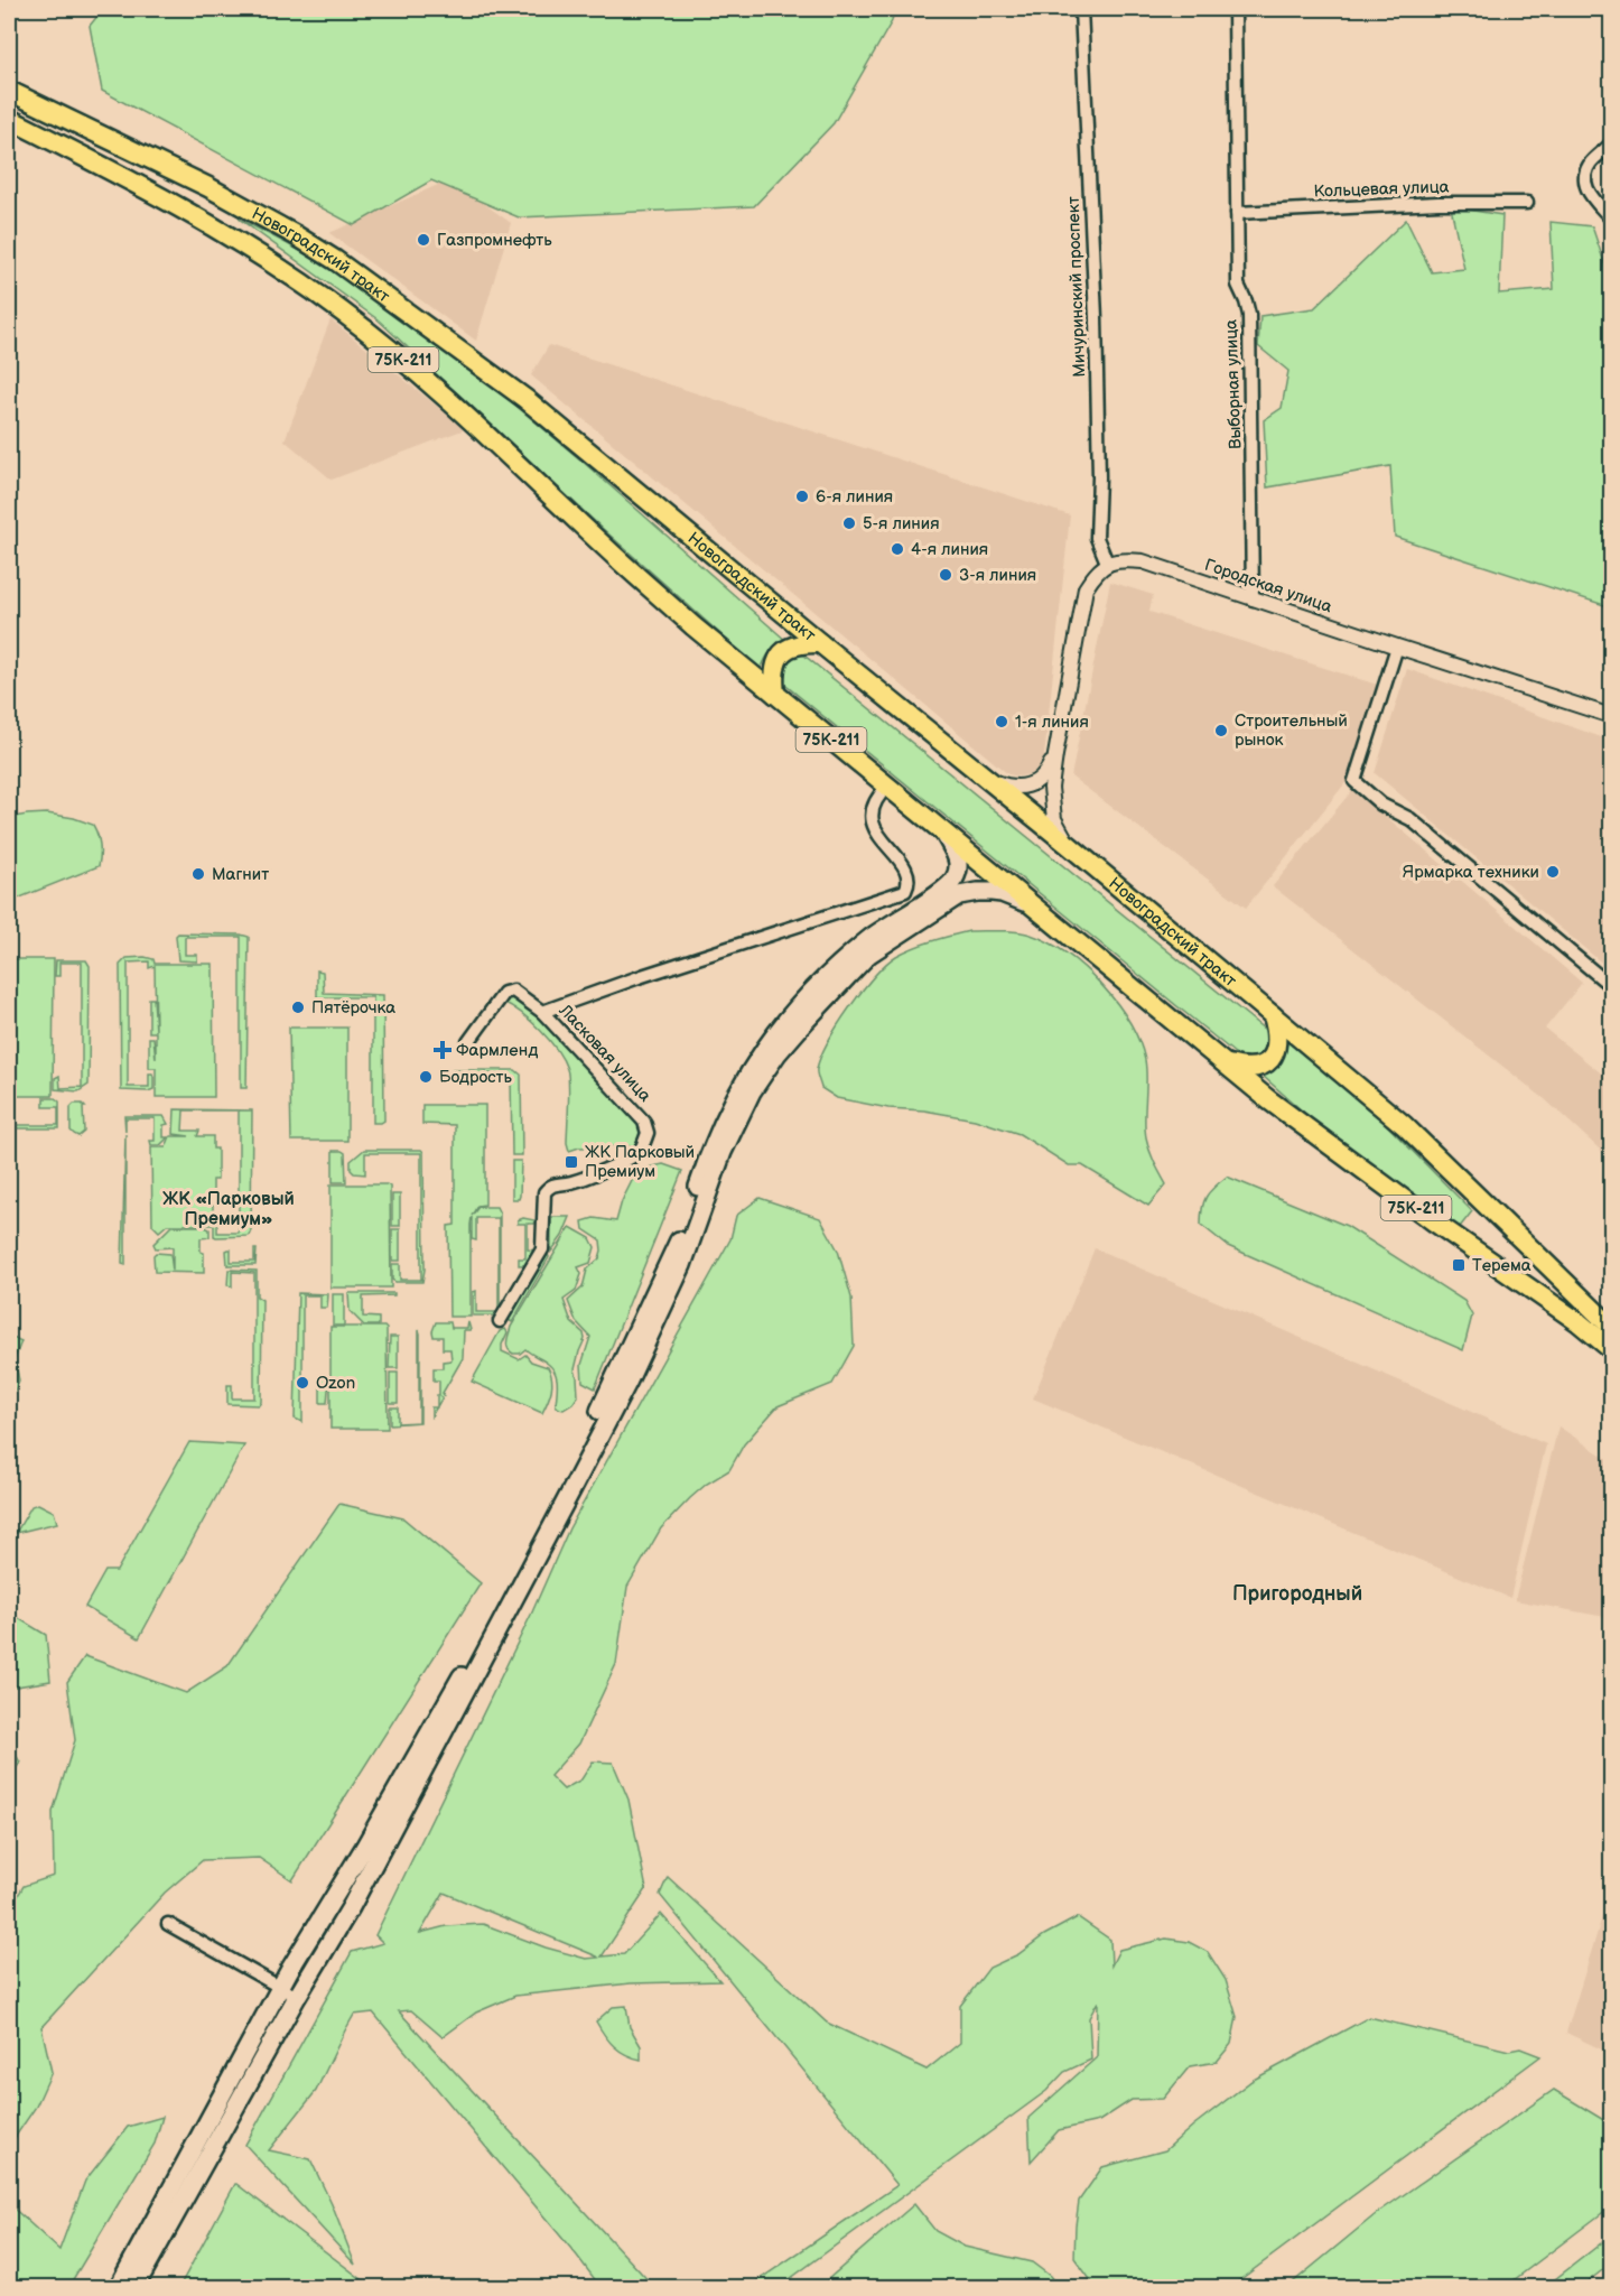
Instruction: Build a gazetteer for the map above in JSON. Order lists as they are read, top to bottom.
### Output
{
  "streets": {
    "main road": ["Новоградский тракт", "75К-211"],
    "street": [
      "Кольцевая улица",
      "Мичуринский проспект",
      "Выборная улица",
      "Городская улица",
      "Ласковая улица"
    ]
  },
  "crossings": [
    ["Кольцевая улица", "Выборная улица"],
    ["Мичуринский проспект", "Городская улица"],
    ["75К-211", "Ласковая улица"],
    ["Выборная улица", "Городская улица"]
  ],
  "districts": ["ЖК «Парковый Премиум»", "Пригородный"],
  "places": {
    "other": [
      "Газпромнефть",
      "6-я линия",
      "5-я линия",
      "4-я линия",
      "3-я линия",
      "1-я линия",
      "Строительный рынок",
      "Ярмарка техники",
      "Магнит",
      "Пятёрочка",
      "Бодрость",
      "Ozon"
    ],
    "health": ["Фармленд"],
    "transit": ["ЖК Парковый Премиум", "Терема"]
  }
}
